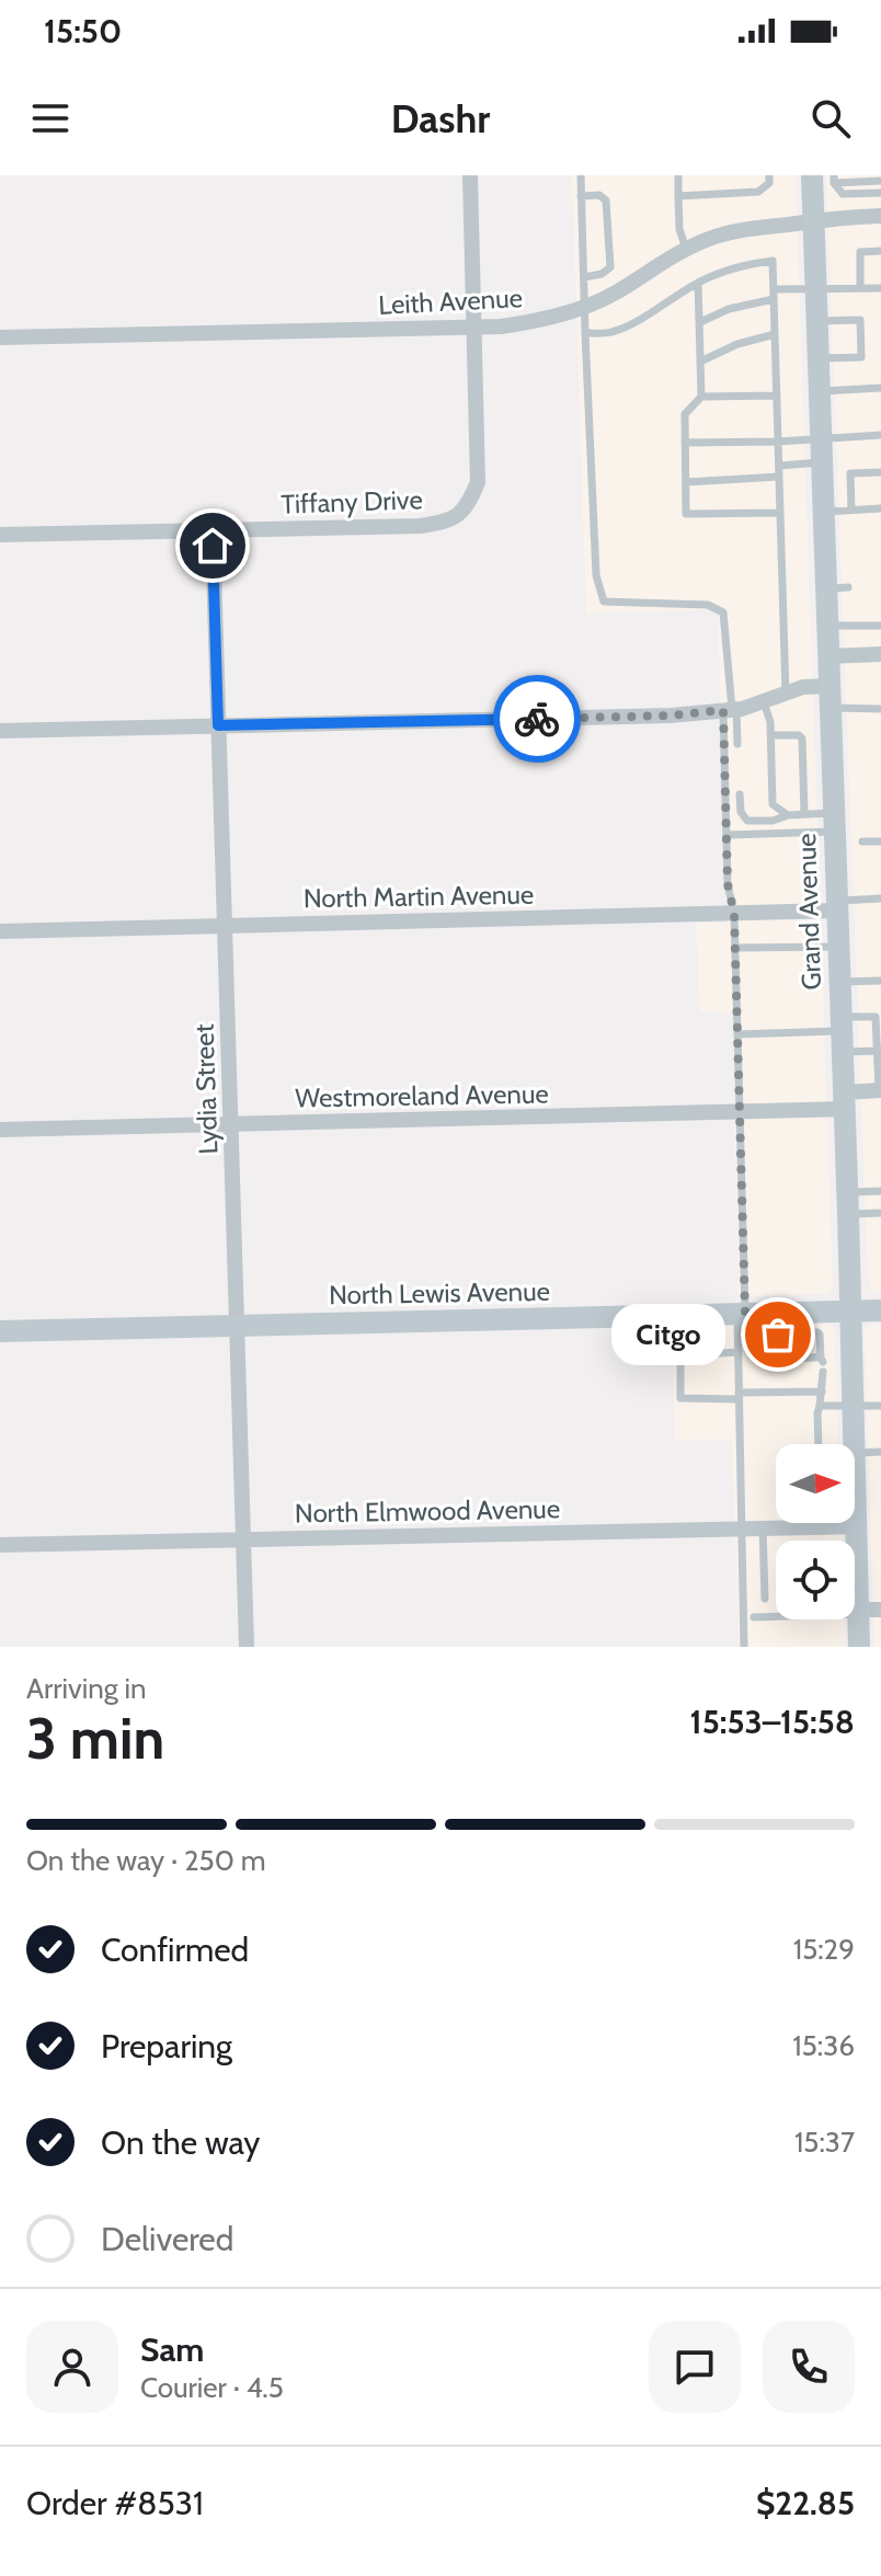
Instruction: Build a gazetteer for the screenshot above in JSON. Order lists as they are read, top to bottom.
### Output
{
  "streets": {
    "main road": ["Grand Avenue", "North Lewis Avenue"],
    "street": [
      "Leith Avenue",
      "Tiffany Drive",
      "North Martin Avenue",
      "Lydia Street",
      "Westmoreland Avenue",
      "North Elmwood Avenue"
    ]
  },
  "crossings": [
    ["Leith Avenue", "Tiffany Drive"],
    ["Leith Avenue", "Grand Avenue"],
    ["Tiffany Drive", "Lydia Street"],
    ["North Martin Avenue", "Grand Avenue"],
    ["North Martin Avenue", "Lydia Street"],
    ["Grand Avenue", "Westmoreland Avenue"],
    ["Grand Avenue", "North Lewis Avenue"],
    ["Grand Avenue", "North Elmwood Avenue"],
    ["Lydia Street", "Westmoreland Avenue"],
    ["Lydia Street", "North Lewis Avenue"],
    ["Lydia Street", "North Elmwood Avenue"]
  ],
  "places": ["Citgo"],
  "north": "right",
  "page": {
    "status": "15:50",
    "header": "Dashr",
    "bubble": "Citgo",
    "heading": ["3 min", "Arriving in", "15:53–15:58"],
    "panel": [
      "Sam",
      "Courier · 4.5",
      "Order #8531",
      "$22.85"
    ],
    "bar": "On the way · 250 m",
    "list": [
      ["Confirmed", "15:29"],
      ["Preparing", "15:36"],
      ["On the way", "15:37"],
      "Delivered"
    ]
  }
}
